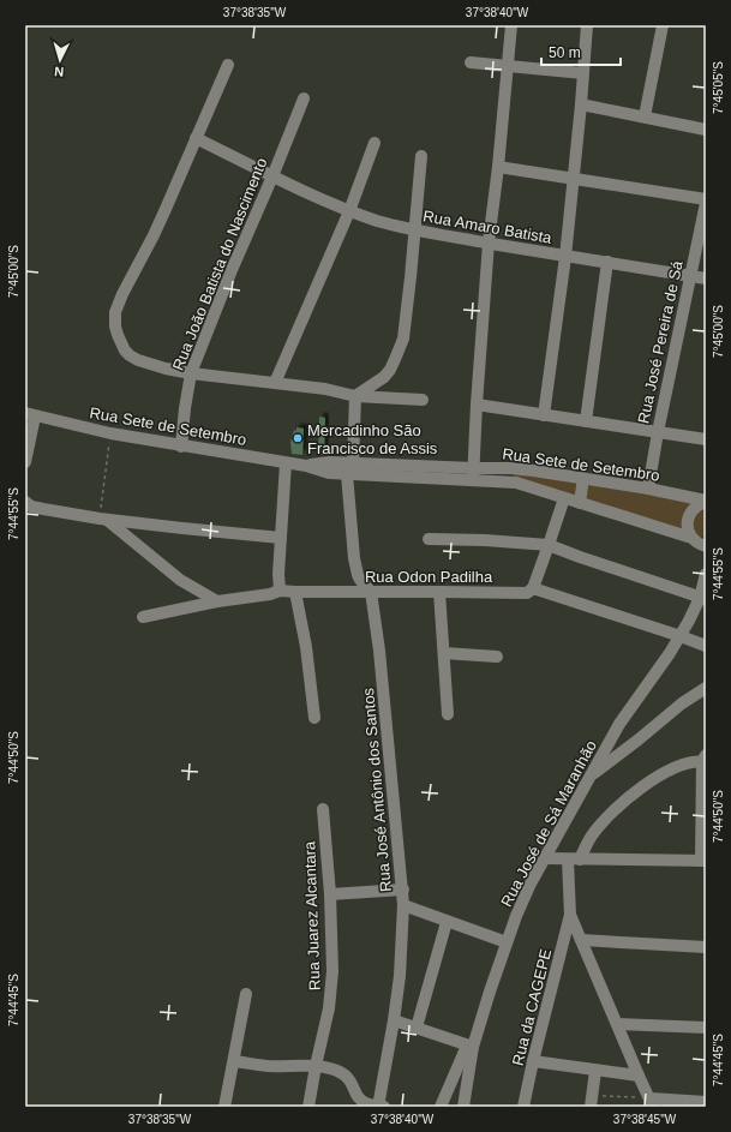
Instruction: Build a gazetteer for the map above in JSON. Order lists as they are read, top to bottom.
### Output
{
  "streets": {
    "street": [
      "Rua Amaro Batista",
      "Rua João Batista do Nascimento",
      "Rua José Pereira de Sá",
      "Rua Sete de Setembro",
      "Rua Odon Padilha",
      "Rua José Antônio dos Santos",
      "Rua José de Sá Maranhão",
      "Rua Juarez Alcantara",
      "Rua da CAGEPE"
    ]
  },
  "crossings": [
    ["Rua Amaro Batista", "Rua João Batista do Nascimento"],
    ["Rua Amaro Batista", "Rua José Pereira de Sá"],
    ["Rua João Batista do Nascimento", "Rua Sete de Setembro"],
    ["Rua José Pereira de Sá", "Rua Sete de Setembro"],
    ["Rua Sete de Setembro", "Rua José Antônio dos Santos"],
    ["Rua Odon Padilha", "Rua José Antônio dos Santos"],
    ["Rua Odon Padilha", "Rua José de Sá Maranhão"]
  ],
  "places": ["Mercadinho São Francisco de Assis"],
  "scale_bar": "50 m",
  "north": "bottom",
  "coordinates": [
    "37°38'35\"W",
    "37°38'40\"W",
    "7°45'05\"S",
    "7°45'00\"S",
    "7°44'55\"S",
    "7°44'50\"S",
    "7°44'45\"S",
    "37°38'45\"W"
  ]
}
